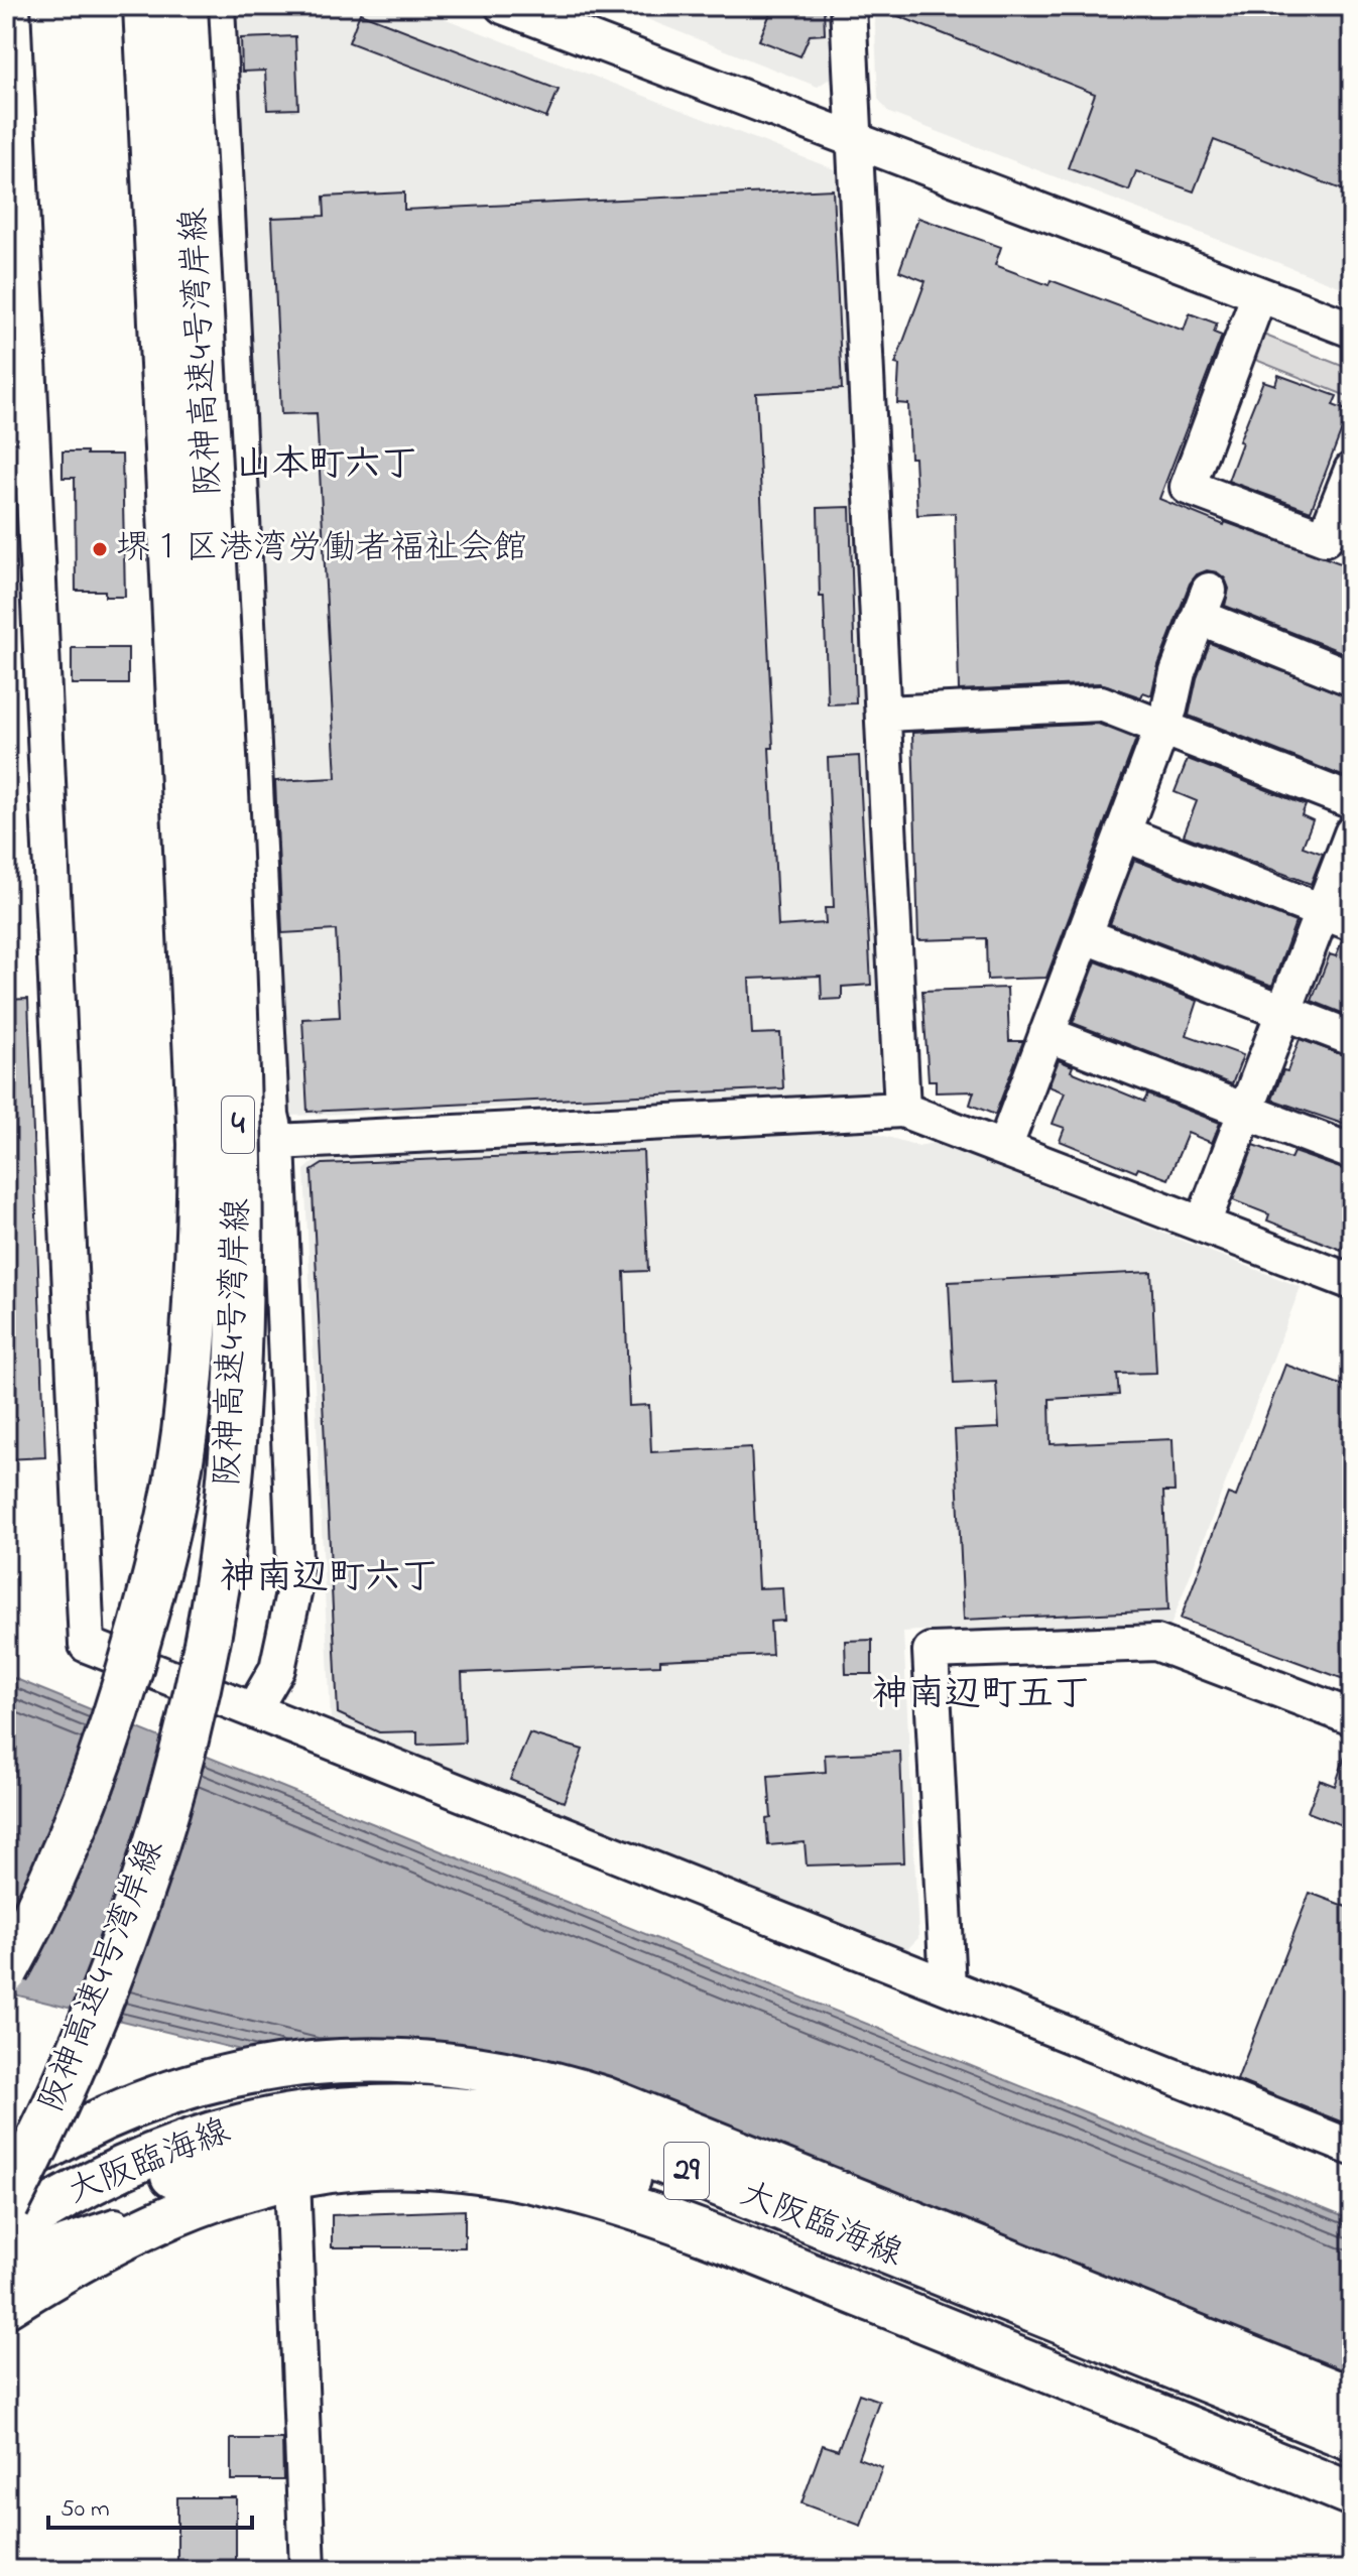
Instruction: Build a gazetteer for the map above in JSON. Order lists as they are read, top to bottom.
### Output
{
  "streets": {
    "highway": ["阪神高速4号湾岸線", "4"],
    "main road": ["大阪臨海線", "29"]
  },
  "districts": ["山本町六丁", "神南辺町六丁", "神南辺町五丁"],
  "places": ["堺１区港湾労働者福祉会館"],
  "scale_bar": "50 m"
}
